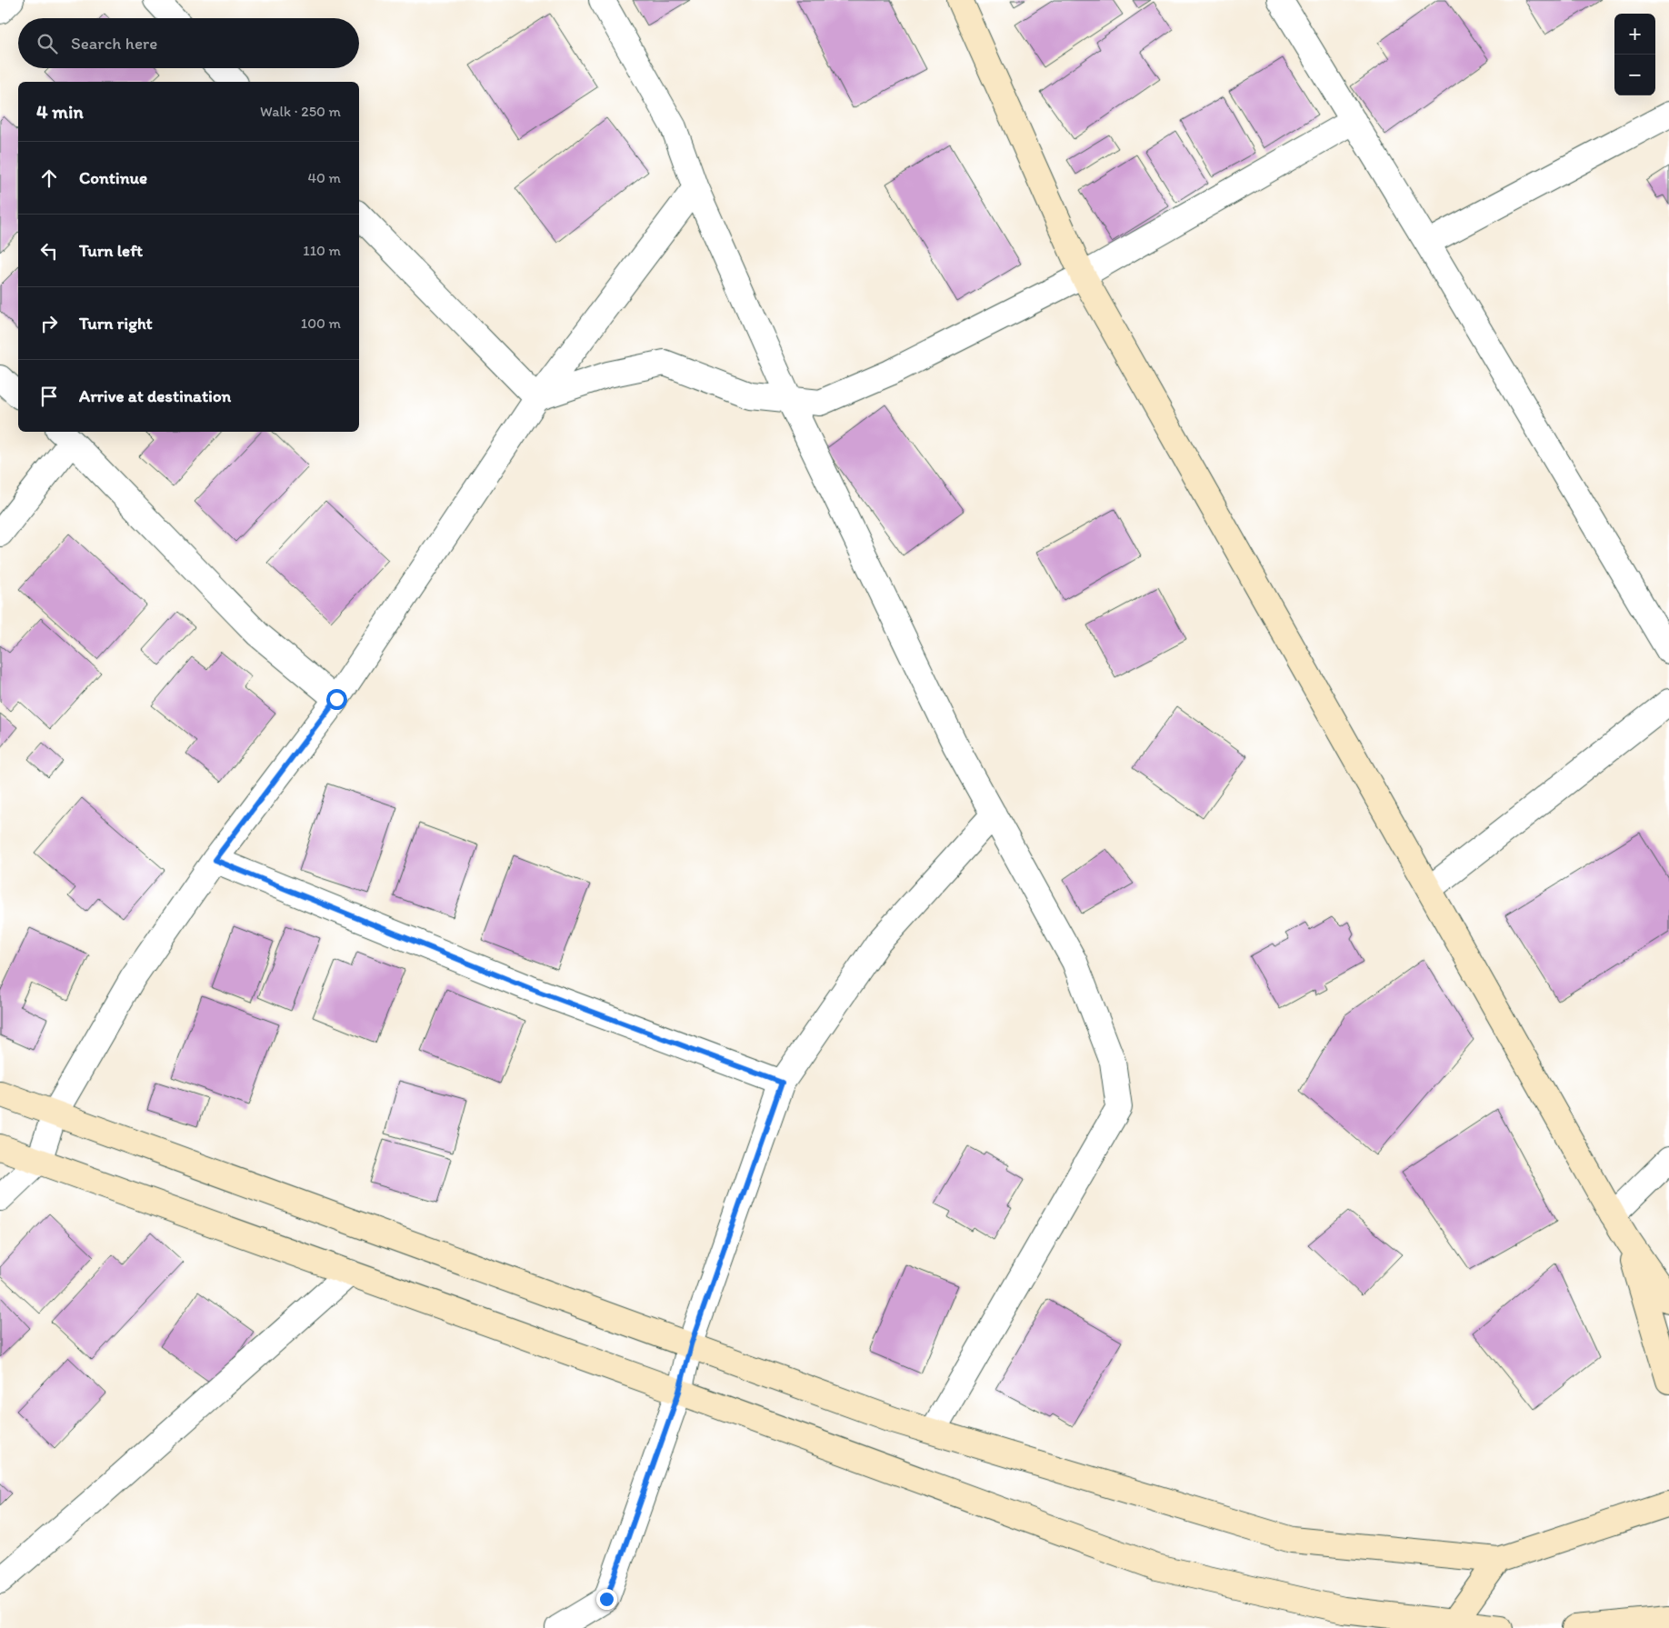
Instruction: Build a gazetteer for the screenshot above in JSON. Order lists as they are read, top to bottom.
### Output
{
  "page": {
    "map_buttons": ["+", "−"],
    "search": "Search here",
    "heading": ["4 min", "Walk · 250 m"],
    "list": [
      ["Continue", "40 m"],
      ["Turn left", "110 m"],
      ["Turn right", "100 m"],
      "Arrive at destination"
    ]
  }
}
